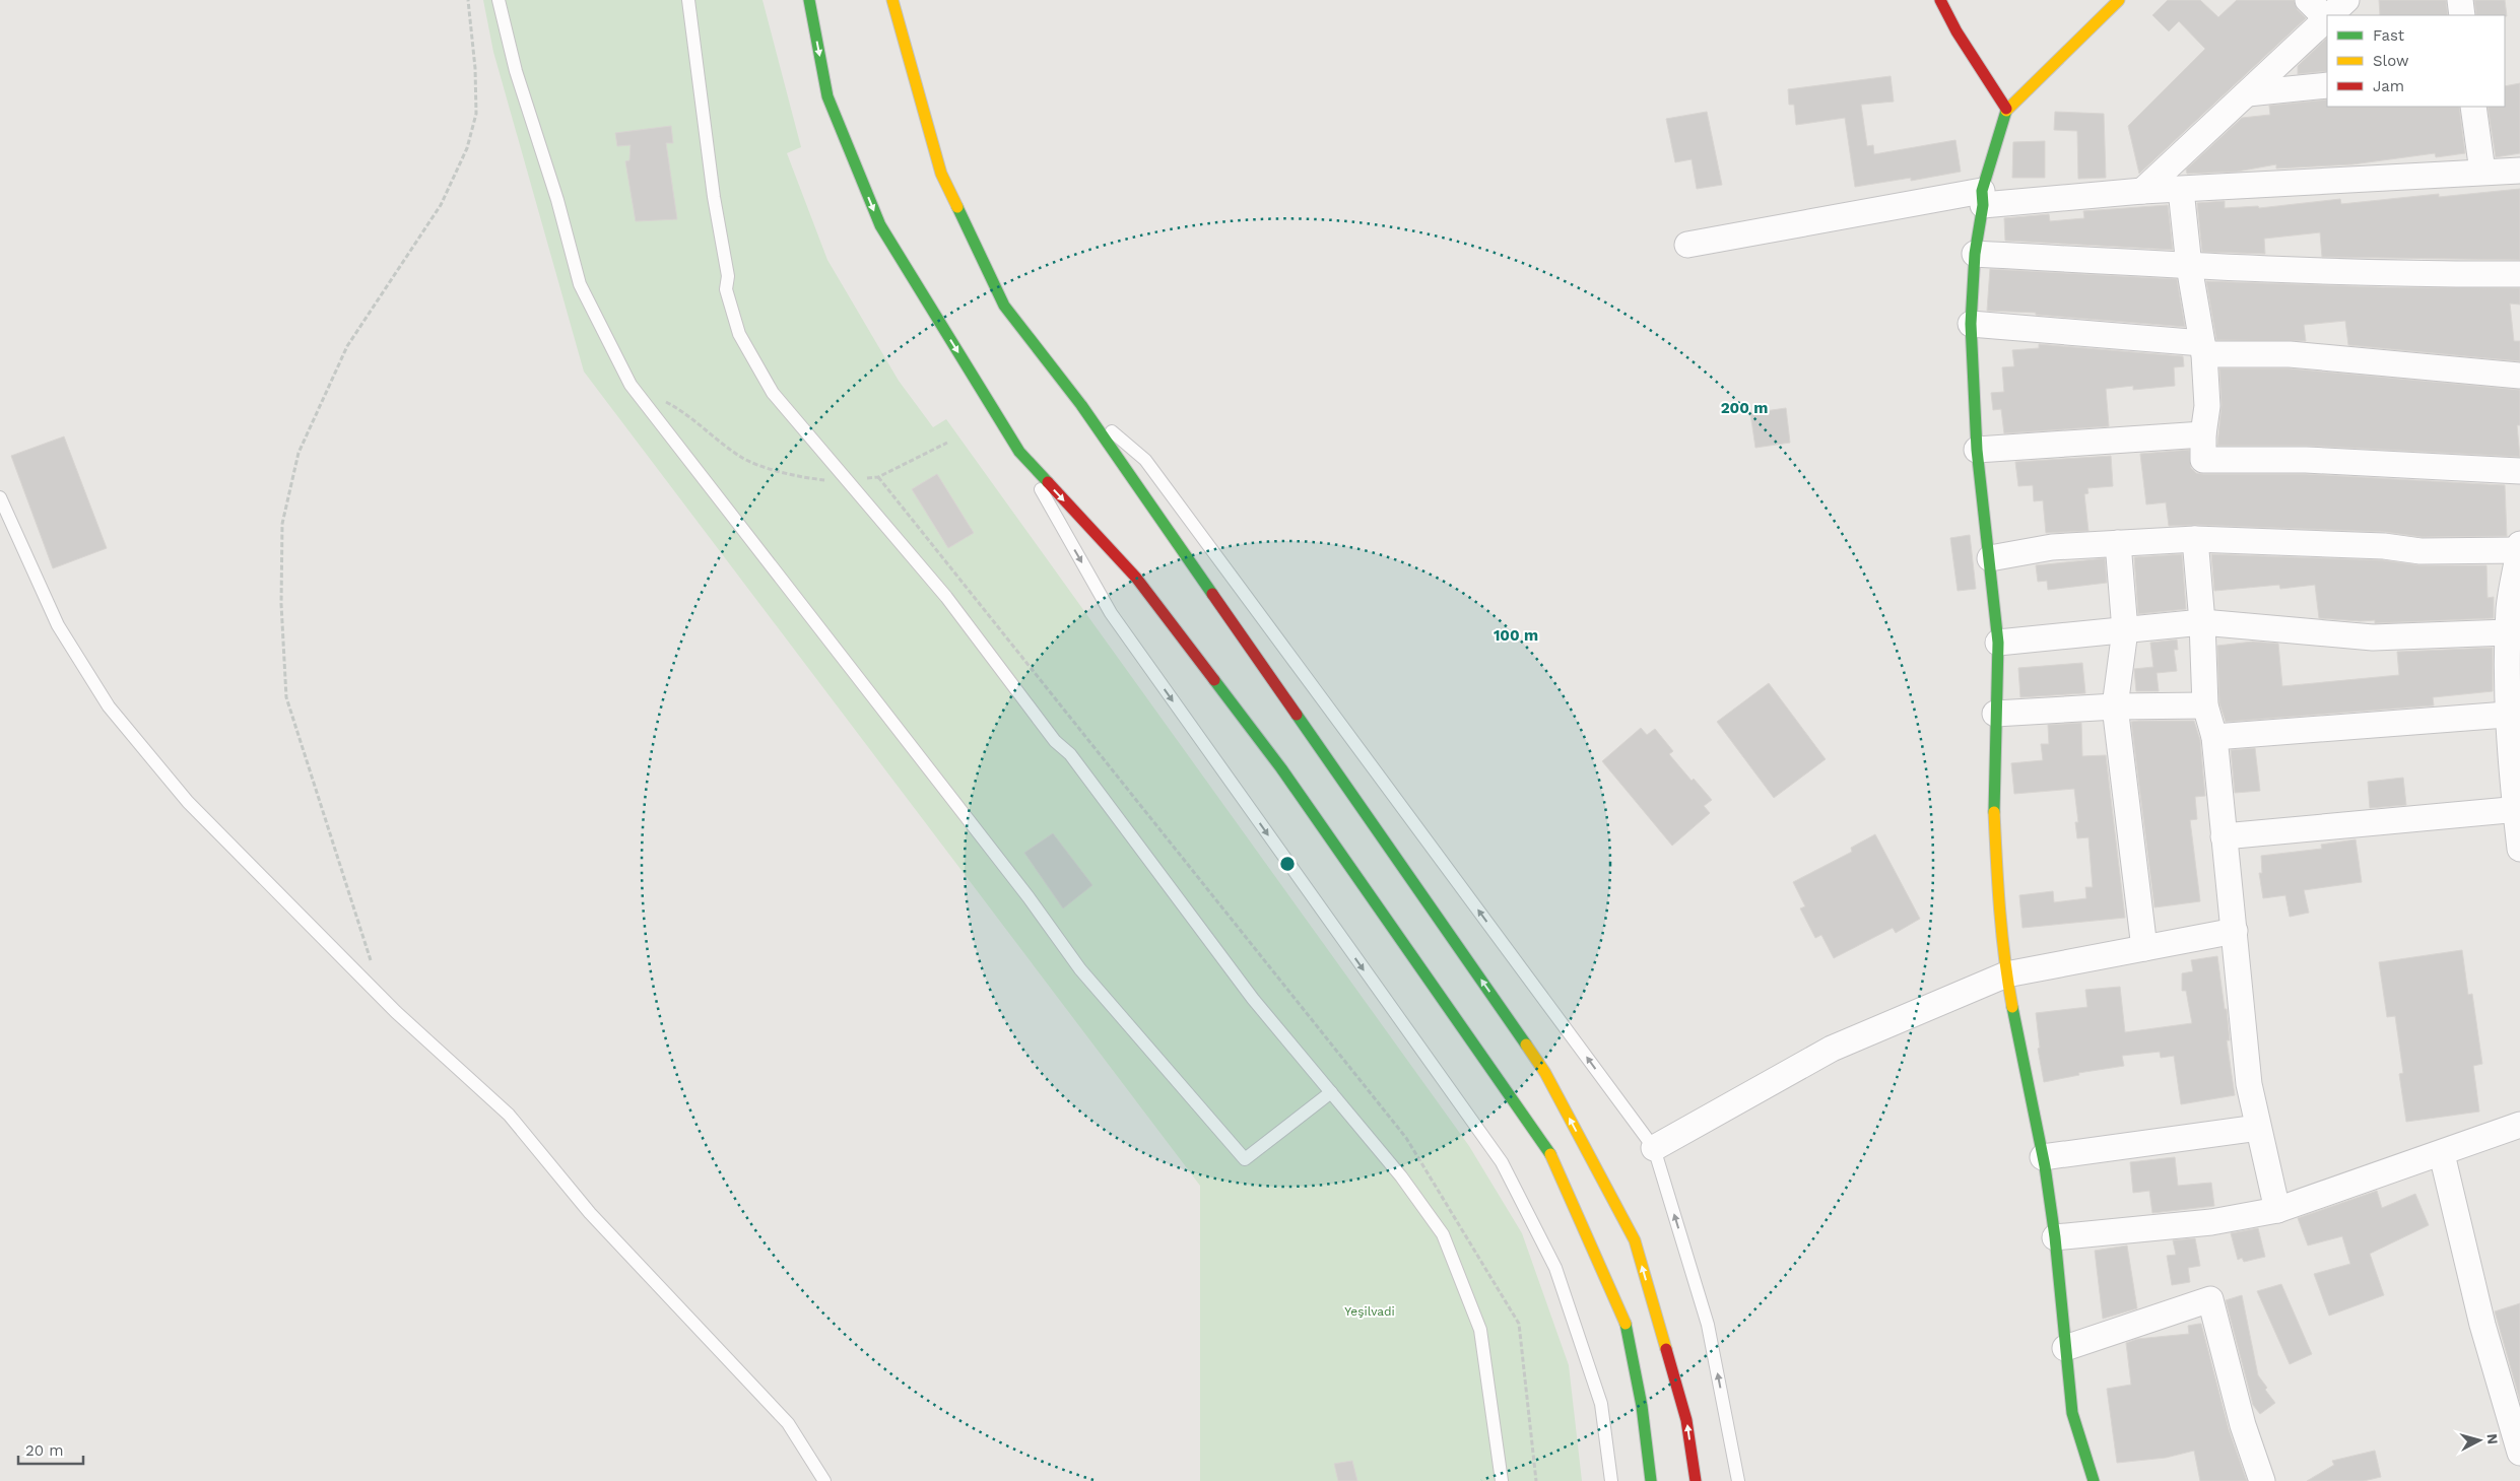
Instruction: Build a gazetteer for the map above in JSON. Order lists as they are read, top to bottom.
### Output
{
  "parks": ["Yeşilvadi"],
  "legend": ["Fast", "Slow", "Jam"],
  "scale_bar": "20 m",
  "north": "right",
  "rings": ["200 m", "100 m"]
}
